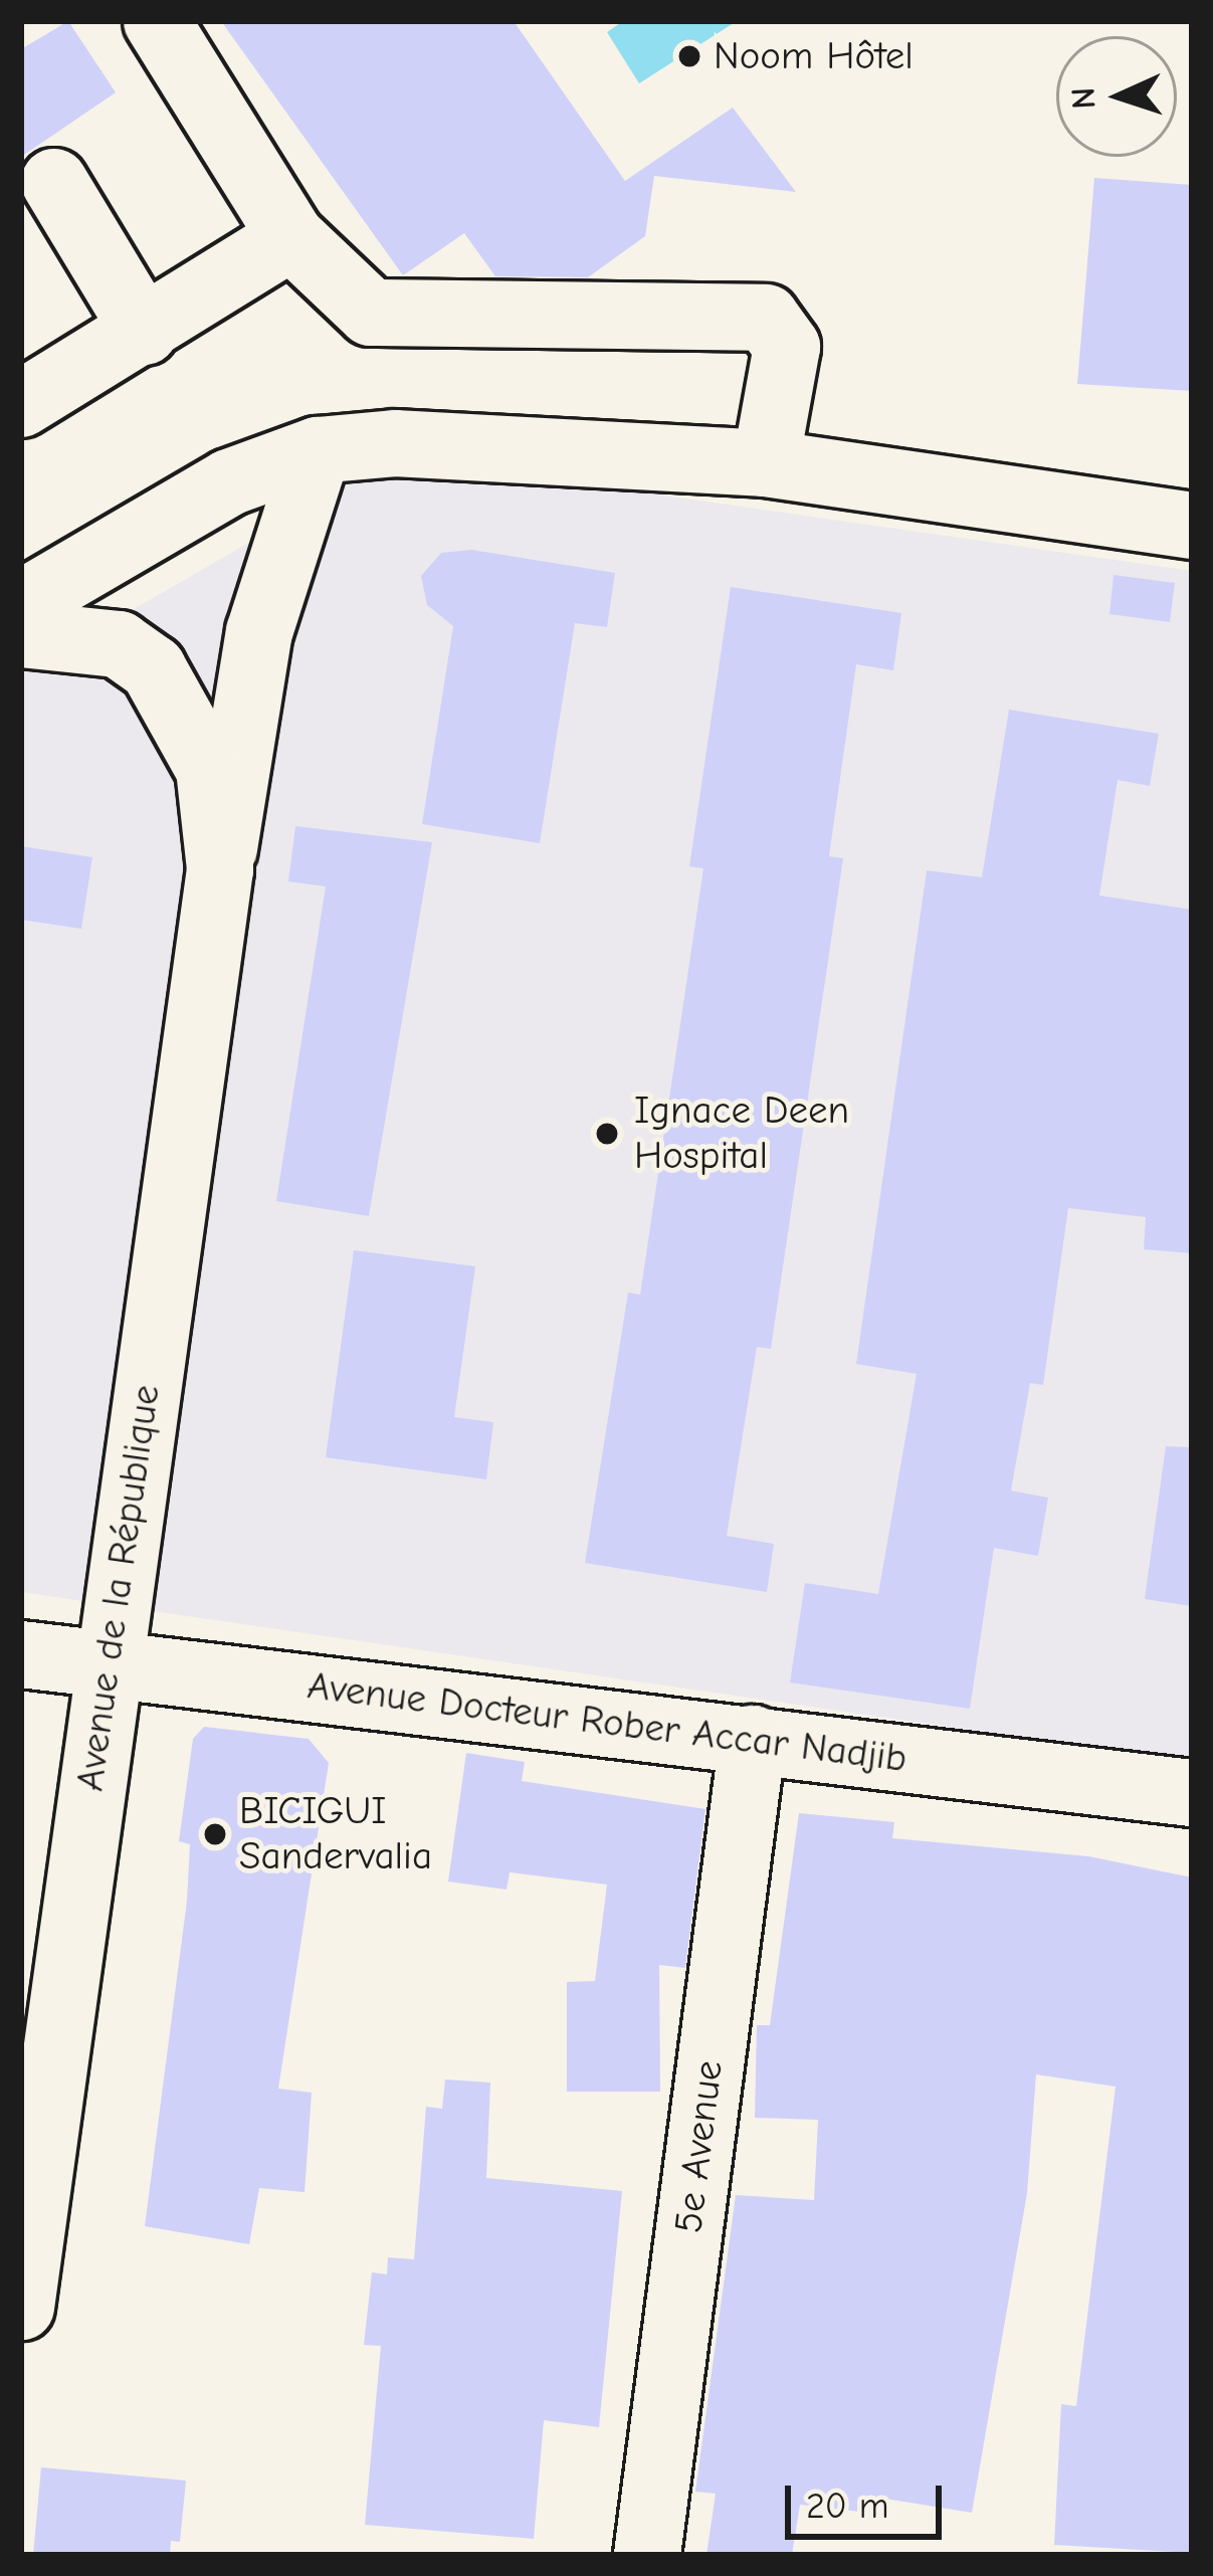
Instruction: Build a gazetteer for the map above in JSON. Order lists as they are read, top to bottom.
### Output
{
  "streets": {
    "street": ["Avenue de la République", "Avenue Docteur Rober Accar Nadjib", "5e Avenue"]
  },
  "crossings": [
    ["Avenue de la République", "Avenue Docteur Rober Accar Nadjib"],
    ["Avenue Docteur Rober Accar Nadjib", "5e Avenue"]
  ],
  "places": ["Noom Hôtel", "Ignace Deen Hospital", "BICIGUI Sandervalia"],
  "scale_bar": "20 m",
  "north": "left"
}
